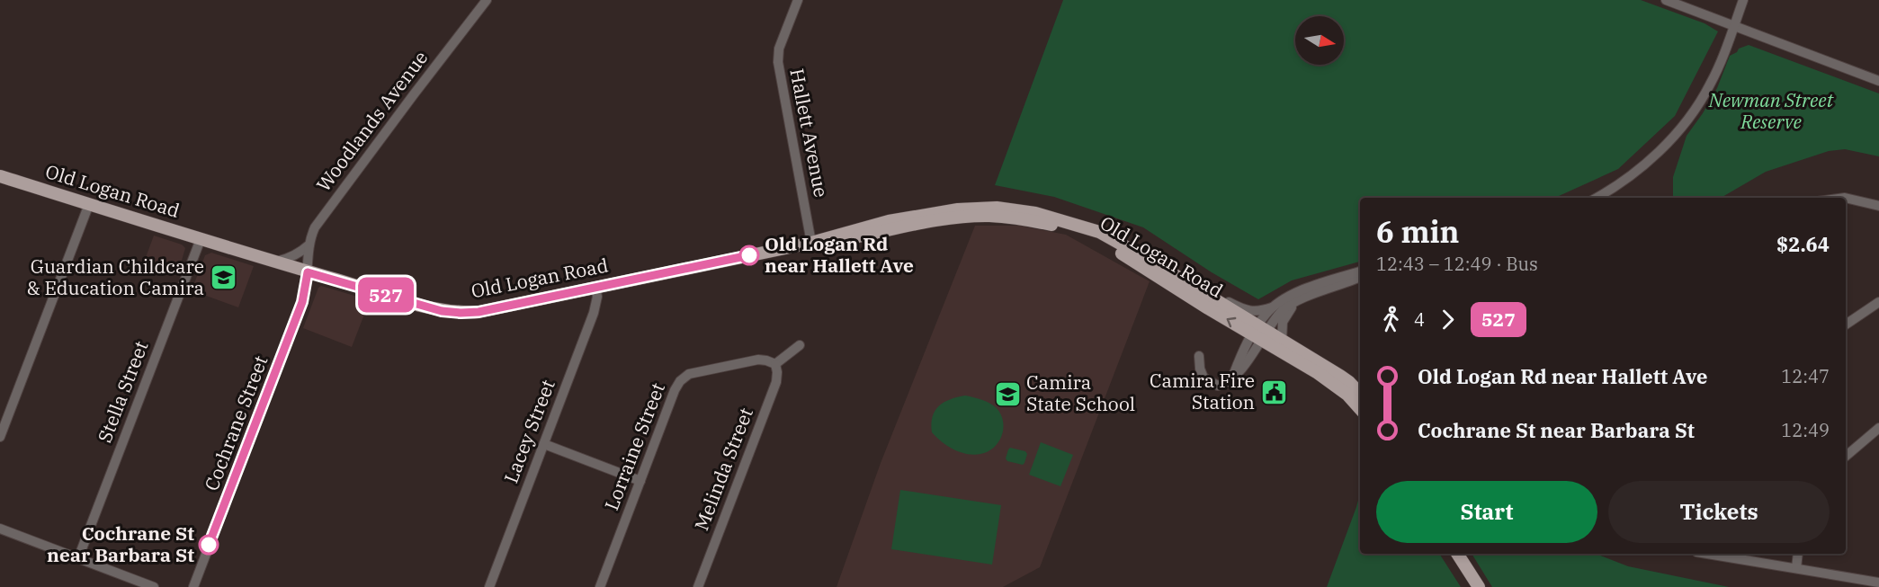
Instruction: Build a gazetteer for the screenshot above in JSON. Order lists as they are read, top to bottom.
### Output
{
  "streets": {
    "main road": ["Old Logan Road"],
    "street": [
      "Woodlands Avenue",
      "Hallett Avenue",
      "Stella Street",
      "Cochrane Street",
      "Lacey Street",
      "Lorraine Street",
      "Melinda Street"
    ]
  },
  "crossings": [
    ["Woodlands Avenue", "Old Logan Road"],
    ["Woodlands Avenue", "Cochrane Street"],
    ["Hallett Avenue", "Old Logan Road"],
    ["Old Logan Road", "Stella Street"],
    ["Old Logan Road", "Cochrane Street"],
    ["Old Logan Road", "Lacey Street"],
    ["Lorraine Street", "Melinda Street"]
  ],
  "parks": ["Newman Street Reserve"],
  "places": {
    "other": ["Old Logan Rd near Hallett Ave", "Cochrane St near Barbara St"],
    "school or university": ["Guardian Childcare & Education Camira", "Camira State School"],
    "public building": ["Camira Fire Station"]
  },
  "lines": ["bus line 527"],
  "north": "right",
  "page": {
    "on_map": "527",
    "heading": ["6 min", "12:43 – 12:49 · Bus", "$2.64"],
    "legs": ["4", "527"],
    "list": [
      {
        "name": "Old Logan Rd near Hallett Ave",
        "value": "12:47"
      },
      {
        "name": "Cochrane St near Barbara St",
        "value": "12:49"
      }
    ],
    "buttons": ["Start", "Tickets"]
  }
}
